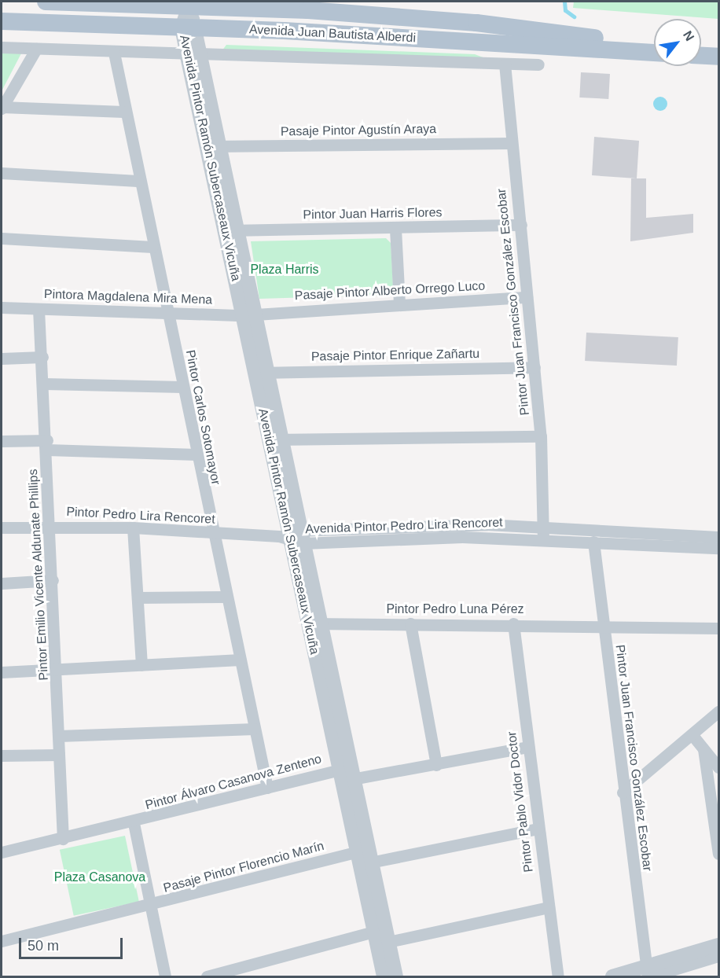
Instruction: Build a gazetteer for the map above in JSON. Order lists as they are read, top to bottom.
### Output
{
  "streets": {
    "main road": ["Avenida Juan Bautista Alberdi"],
    "street": [
      "Pasaje Pintor Agustín Araya",
      "Avenida Pintor Ramón Subercaseaux Vicuña",
      "Pintor Juan Harris Flores",
      "Pasaje Pintor Alberto Orrego Luco",
      "Pintora Magdalena Mira Mena",
      "Pintor Juan Francisco González Escobar",
      "Pasaje Pintor Enrique Zañartu",
      "Pintor Carlos Sotomayor",
      "Pintor Pedro Lira Rencoret",
      "Avenida Pintor Pedro Lira Rencoret",
      "Pintor Emilio Vicente Aldunate Phillips",
      "Pintor Pedro Luna Pérez",
      "Pintor Álvaro Casanova Zenteno",
      "Pintor Pablo Vidor Doctor",
      "Pasaje Pintor Florencio Marín"
    ]
  },
  "crossings": [
    ["Avenida Juan Bautista Alberdi", "Avenida Pintor Ramón Subercaseaux Vicuña"],
    ["Avenida Juan Bautista Alberdi", "Pintor Juan Francisco González Escobar"],
    ["Avenida Juan Bautista Alberdi", "Pintor Carlos Sotomayor"],
    ["Pasaje Pintor Agustín Araya", "Avenida Pintor Ramón Subercaseaux Vicuña"],
    ["Pasaje Pintor Agustín Araya", "Pintor Juan Francisco González Escobar"],
    ["Avenida Pintor Ramón Subercaseaux Vicuña", "Pintor Juan Harris Flores"],
    ["Avenida Pintor Ramón Subercaseaux Vicuña", "Pasaje Pintor Alberto Orrego Luco"],
    ["Avenida Pintor Ramón Subercaseaux Vicuña", "Pintora Magdalena Mira Mena"],
    ["Avenida Pintor Ramón Subercaseaux Vicuña", "Pasaje Pintor Enrique Zañartu"],
    ["Avenida Pintor Ramón Subercaseaux Vicuña", "Pintor Pedro Lira Rencoret"],
    ["Avenida Pintor Ramón Subercaseaux Vicuña", "Avenida Pintor Pedro Lira Rencoret"],
    ["Avenida Pintor Ramón Subercaseaux Vicuña", "Pintor Pedro Luna Pérez"],
    ["Avenida Pintor Ramón Subercaseaux Vicuña", "Pintor Álvaro Casanova Zenteno"],
    ["Avenida Pintor Ramón Subercaseaux Vicuña", "Pasaje Pintor Florencio Marín"],
    ["Pintor Juan Harris Flores", "Pintor Juan Francisco González Escobar"],
    ["Pasaje Pintor Alberto Orrego Luco", "Pintora Magdalena Mira Mena"],
    ["Pasaje Pintor Alberto Orrego Luco", "Pintor Juan Francisco González Escobar"],
    ["Pintora Magdalena Mira Mena", "Pintor Carlos Sotomayor"],
    ["Pintora Magdalena Mira Mena", "Pintor Emilio Vicente Aldunate Phillips"],
    ["Pintor Juan Francisco González Escobar", "Pasaje Pintor Enrique Zañartu"],
    ["Pintor Juan Francisco González Escobar", "Avenida Pintor Pedro Lira Rencoret"],
    ["Pintor Juan Francisco González Escobar", "Pintor Pedro Luna Pérez"],
    ["Pintor Carlos Sotomayor", "Pintor Pedro Lira Rencoret"],
    ["Pintor Carlos Sotomayor", "Pintor Álvaro Casanova Zenteno"],
    ["Pintor Pedro Lira Rencoret", "Avenida Pintor Pedro Lira Rencoret"],
    ["Pintor Pedro Lira Rencoret", "Pintor Emilio Vicente Aldunate Phillips"],
    ["Pintor Emilio Vicente Aldunate Phillips", "Pintor Álvaro Casanova Zenteno"],
    ["Pintor Pedro Luna Pérez", "Pintor Pablo Vidor Doctor"]
  ],
  "parks": ["Plaza Harris", "Plaza Casanova"],
  "scale_bar": "50 m",
  "north": "top right"
}
